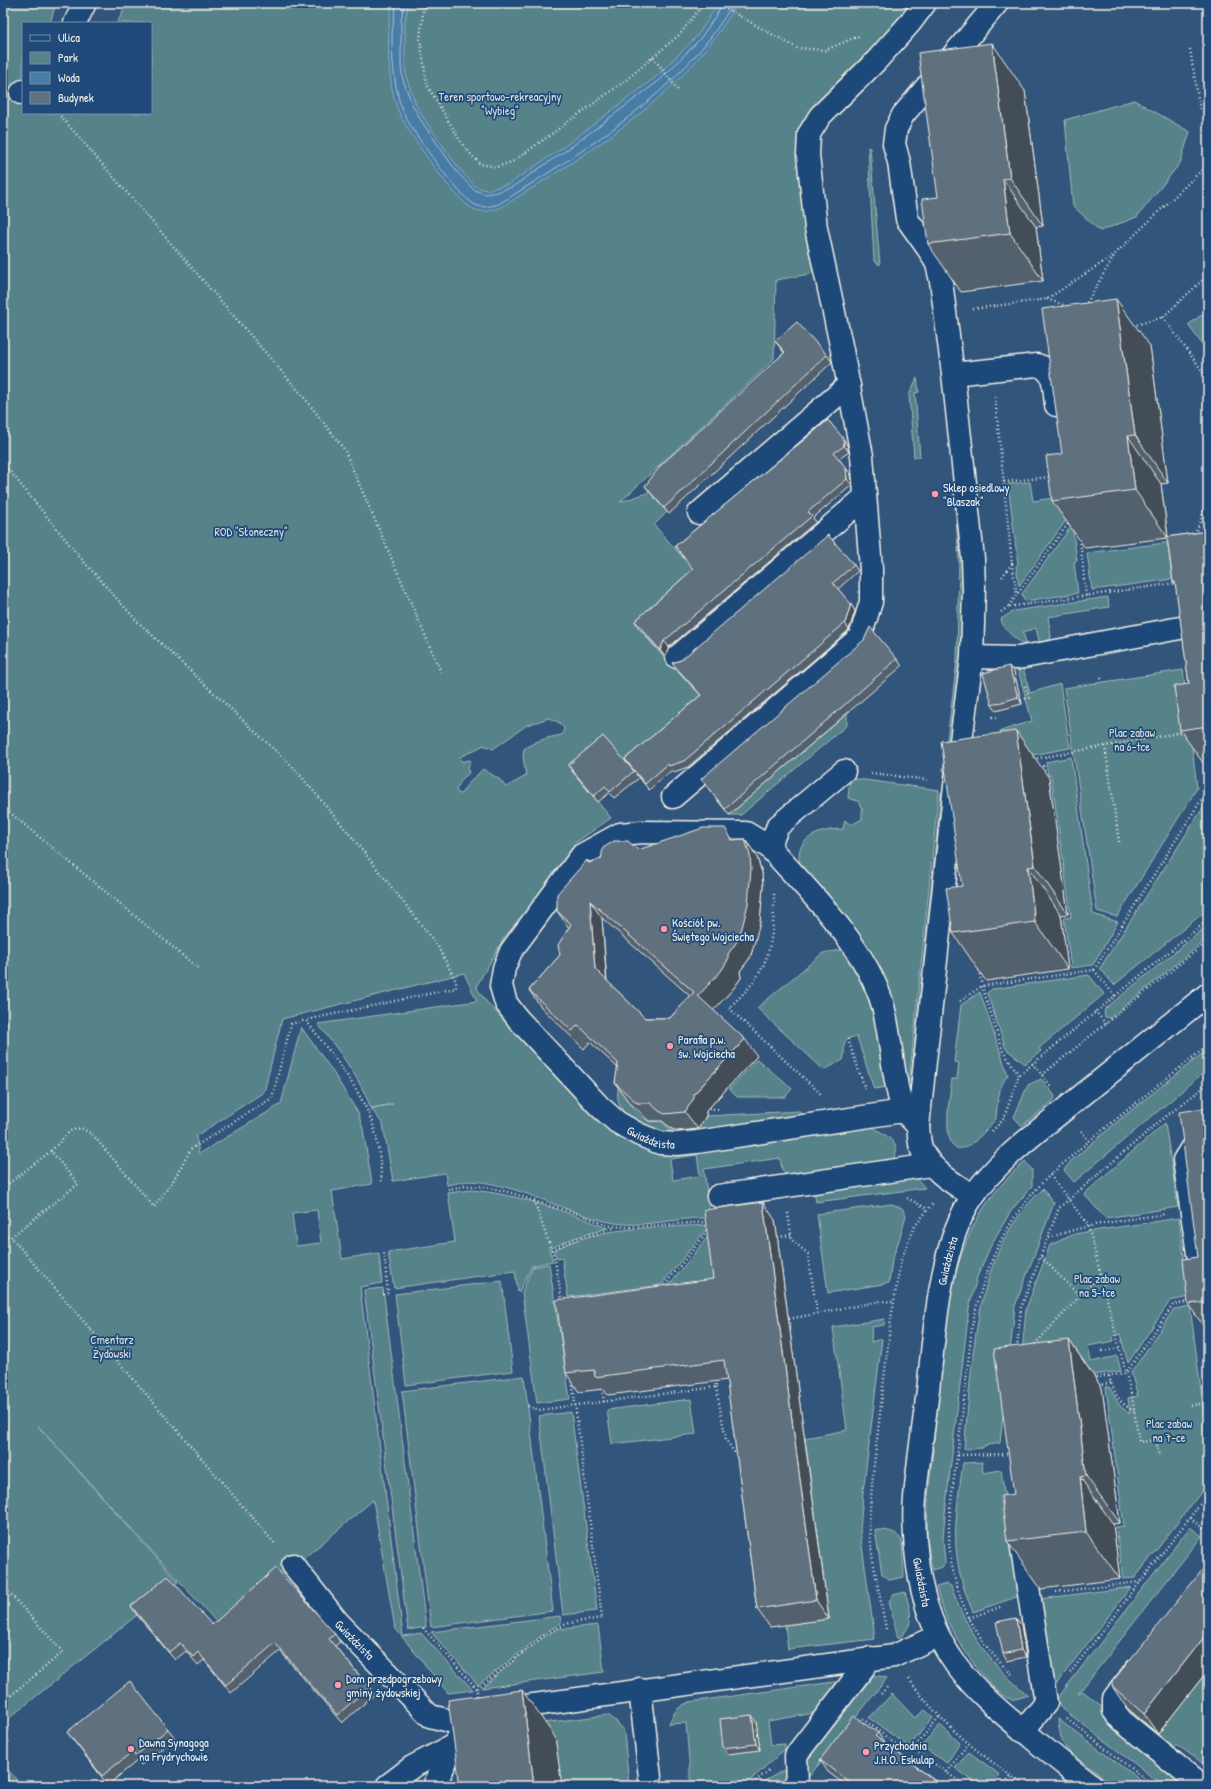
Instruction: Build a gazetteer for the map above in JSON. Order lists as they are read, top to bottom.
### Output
{
  "streets": {
    "street": ["Gwiaździsta"]
  },
  "parks": [
    "Teren sportowo-rekreacyjny \"Wybieg\"",
    "ROD \"Słoneczny\"",
    "Plac zabaw na 6-tce",
    "Plac zabaw na 5-tce",
    "Cmentarz Żydowski",
    "Plac zabaw na 7-ce"
  ],
  "places": [
    "Sklep osiedlowy \"Blaszak\"",
    "Kościół pw. Świętego Wojciecha",
    "Parafia p.w. św. Wojciecha",
    "Dom przedpogrzebowy gminy żydowskiej",
    "Dawna Synagoga na Frydrychowie",
    "Przychodnia J.H.O. Eskulap"
  ],
  "legend": [
    "Ulica",
    "Park",
    "Woda",
    "Budynek"
  ]
}
